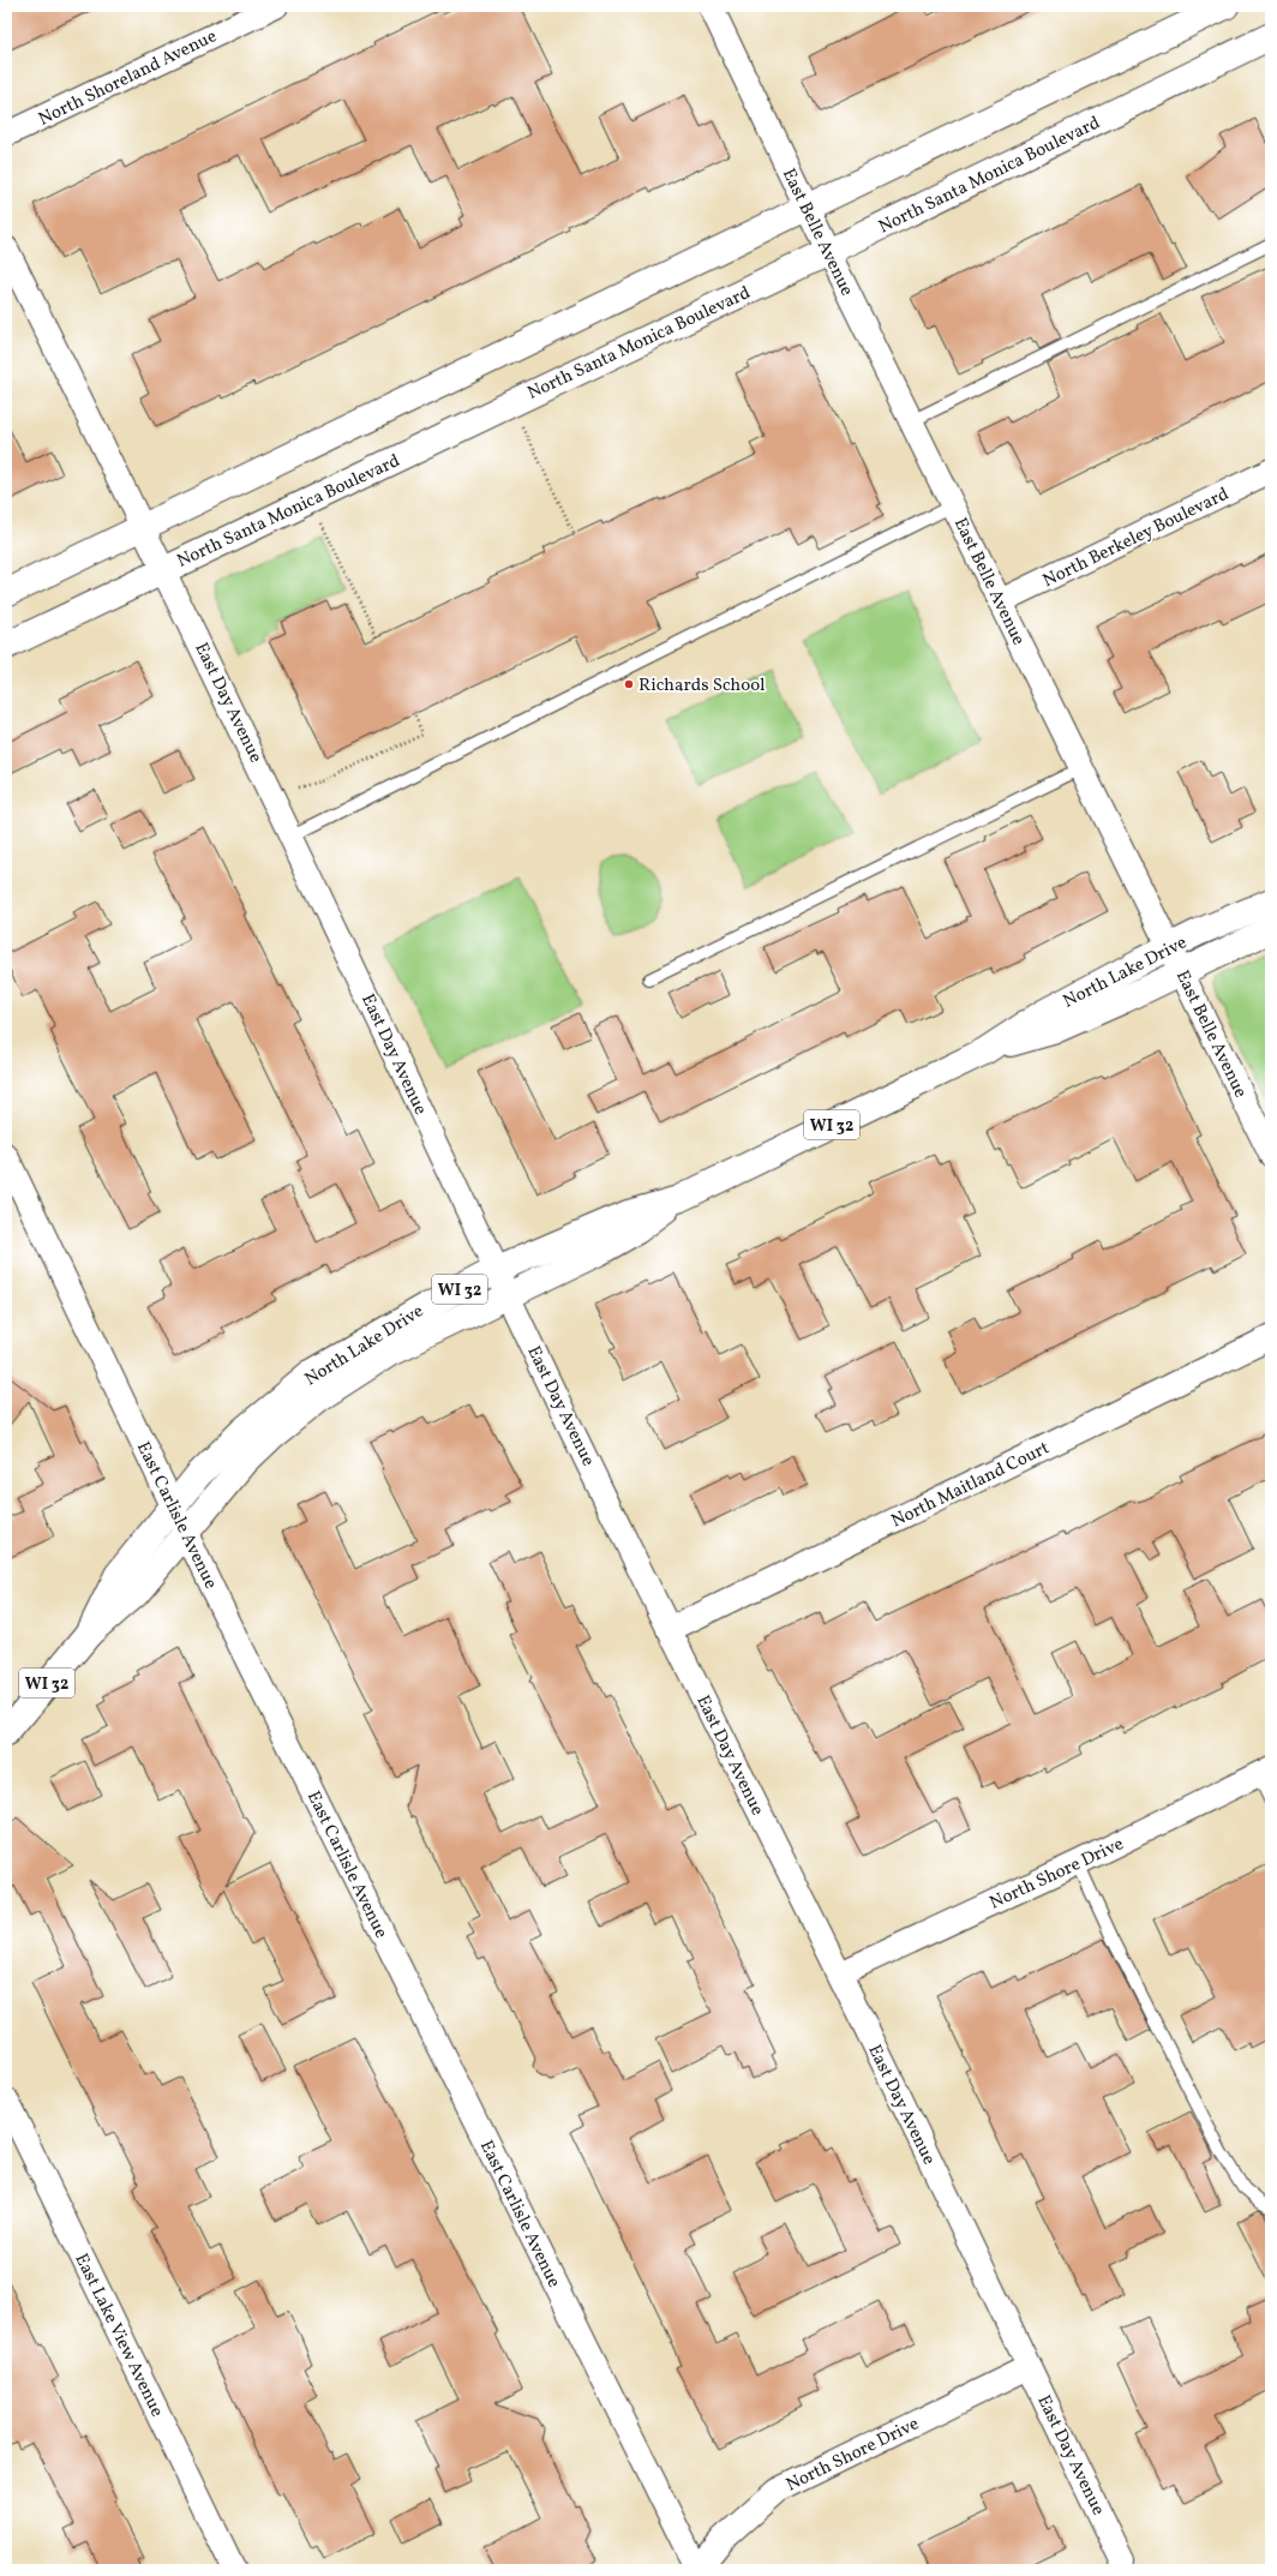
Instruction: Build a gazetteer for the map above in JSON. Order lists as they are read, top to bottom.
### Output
{
  "streets": {
    "street": [
      "North Shoreland Avenue",
      "North Santa Monica Boulevard",
      "East Belle Avenue",
      "North Berkeley Boulevard",
      "East Day Avenue",
      "North Lake Drive",
      "WI 32",
      "North Maitland Court",
      "East Carlisle Avenue",
      "North Shore Drive",
      "East Lake View Avenue"
    ]
  },
  "crossings": [
    ["North Santa Monica Boulevard", "East Belle Avenue"],
    ["North Santa Monica Boulevard", "East Day Avenue"],
    ["East Belle Avenue", "North Berkeley Boulevard"],
    ["East Belle Avenue", "North Lake Drive"],
    ["East Day Avenue", "North Lake Drive"],
    ["East Day Avenue", "North Maitland Court"],
    ["East Day Avenue", "North Shore Drive"],
    ["North Lake Drive", "East Carlisle Avenue"],
    ["East Carlisle Avenue", "North Shore Drive"]
  ],
  "places": ["Richards School"]
}
